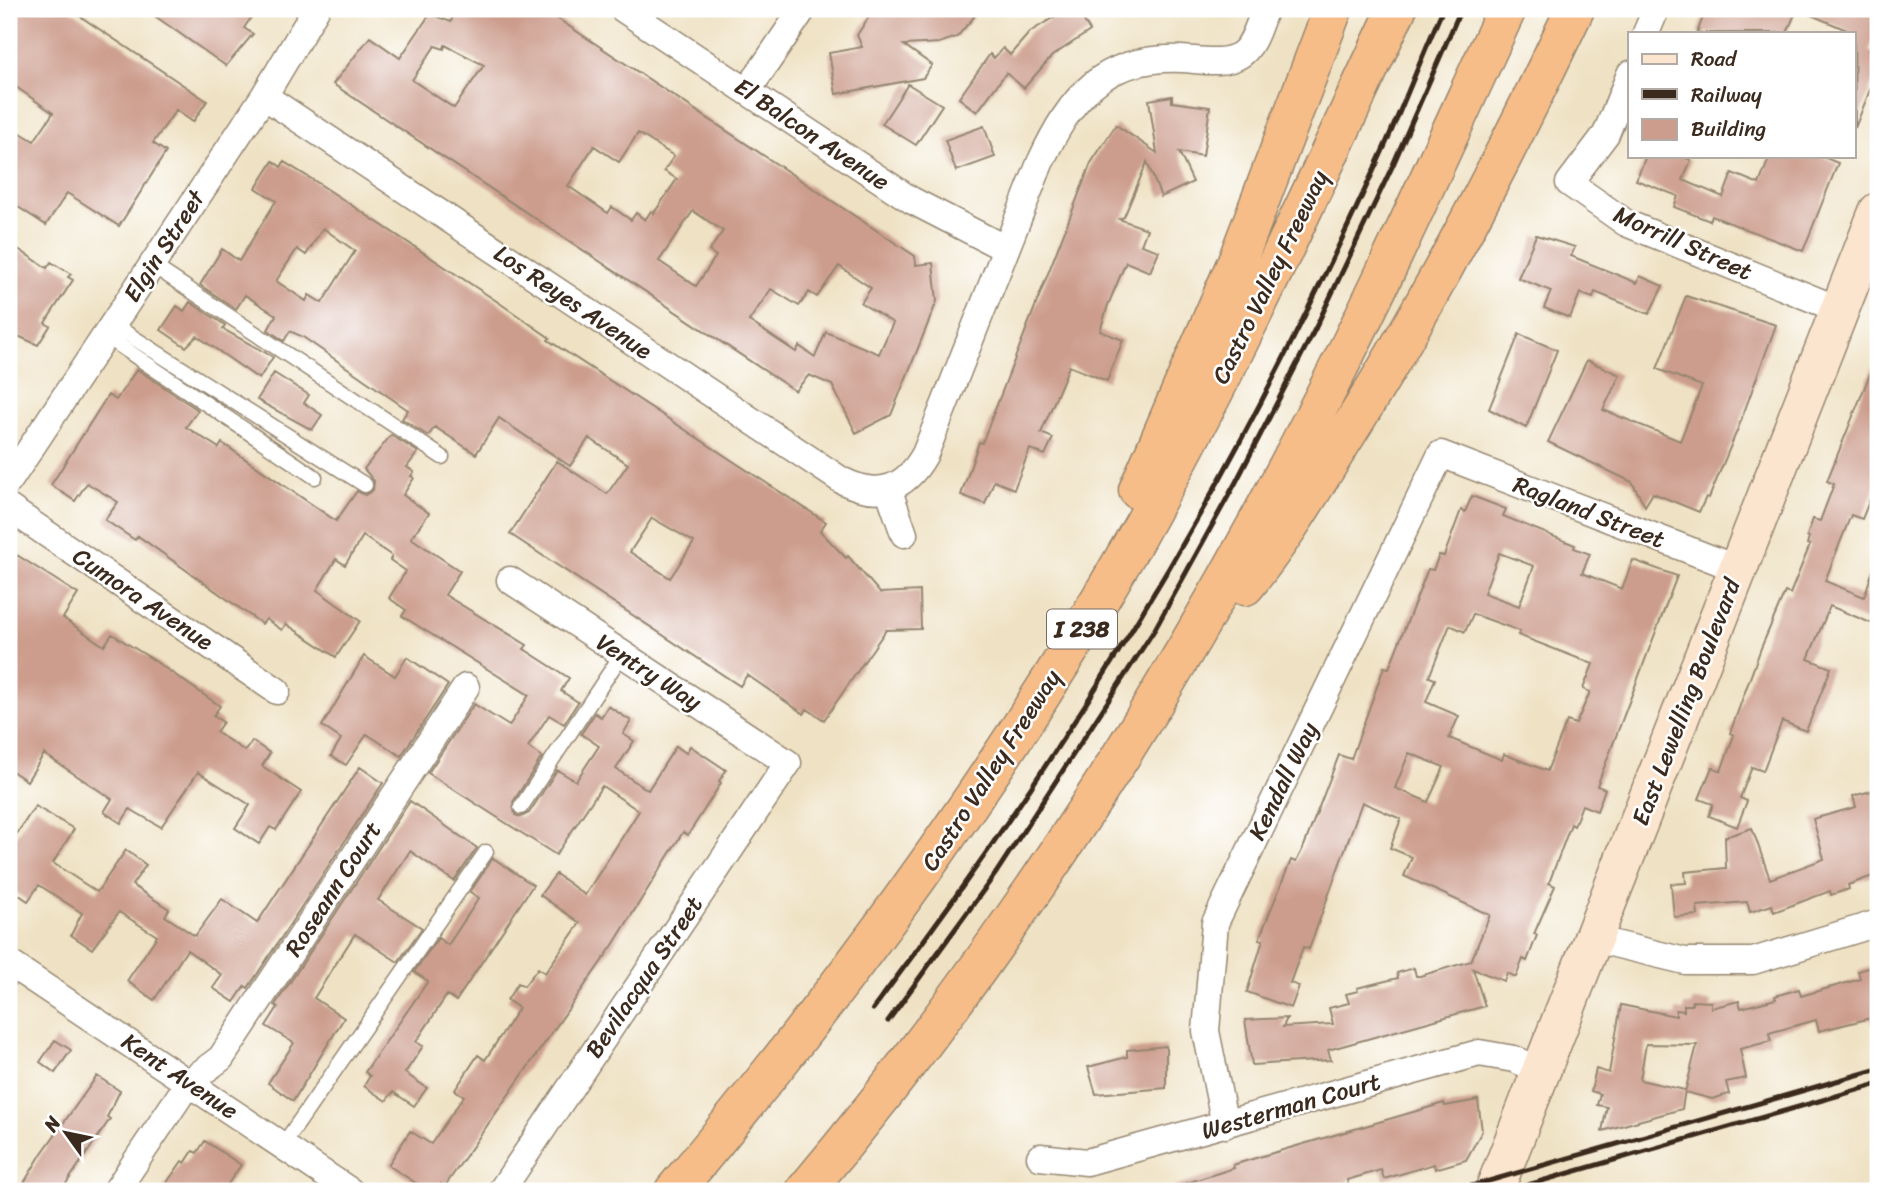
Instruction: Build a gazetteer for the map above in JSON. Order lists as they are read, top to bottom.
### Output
{
  "streets": {
    "highway": ["Castro Valley Freeway", "I 238"],
    "main road": ["East Lewelling Boulevard"],
    "street": [
      "El Balcon Avenue",
      "Morrill Street",
      "Elgin Street",
      "Los Reyes Avenue",
      "Ragland Street",
      "Cumora Avenue",
      "Ventry Way",
      "Kendall Way",
      "Roseann Court",
      "Bevilacqua Street",
      "Kent Avenue",
      "Westerman Court"
    ]
  },
  "crossings": [
    ["Morrill Street", "East Lewelling Boulevard"],
    ["Elgin Street", "Los Reyes Avenue"],
    ["Ragland Street", "East Lewelling Boulevard"],
    ["Ragland Street", "Kendall Way"],
    ["Ventry Way", "Bevilacqua Street"],
    ["East Lewelling Boulevard", "Westerman Court"],
    ["Kendall Way", "Westerman Court"],
    ["Roseann Court", "Kent Avenue"]
  ],
  "legend": ["Road", "Railway", "Building"],
  "north": "top left"
}
